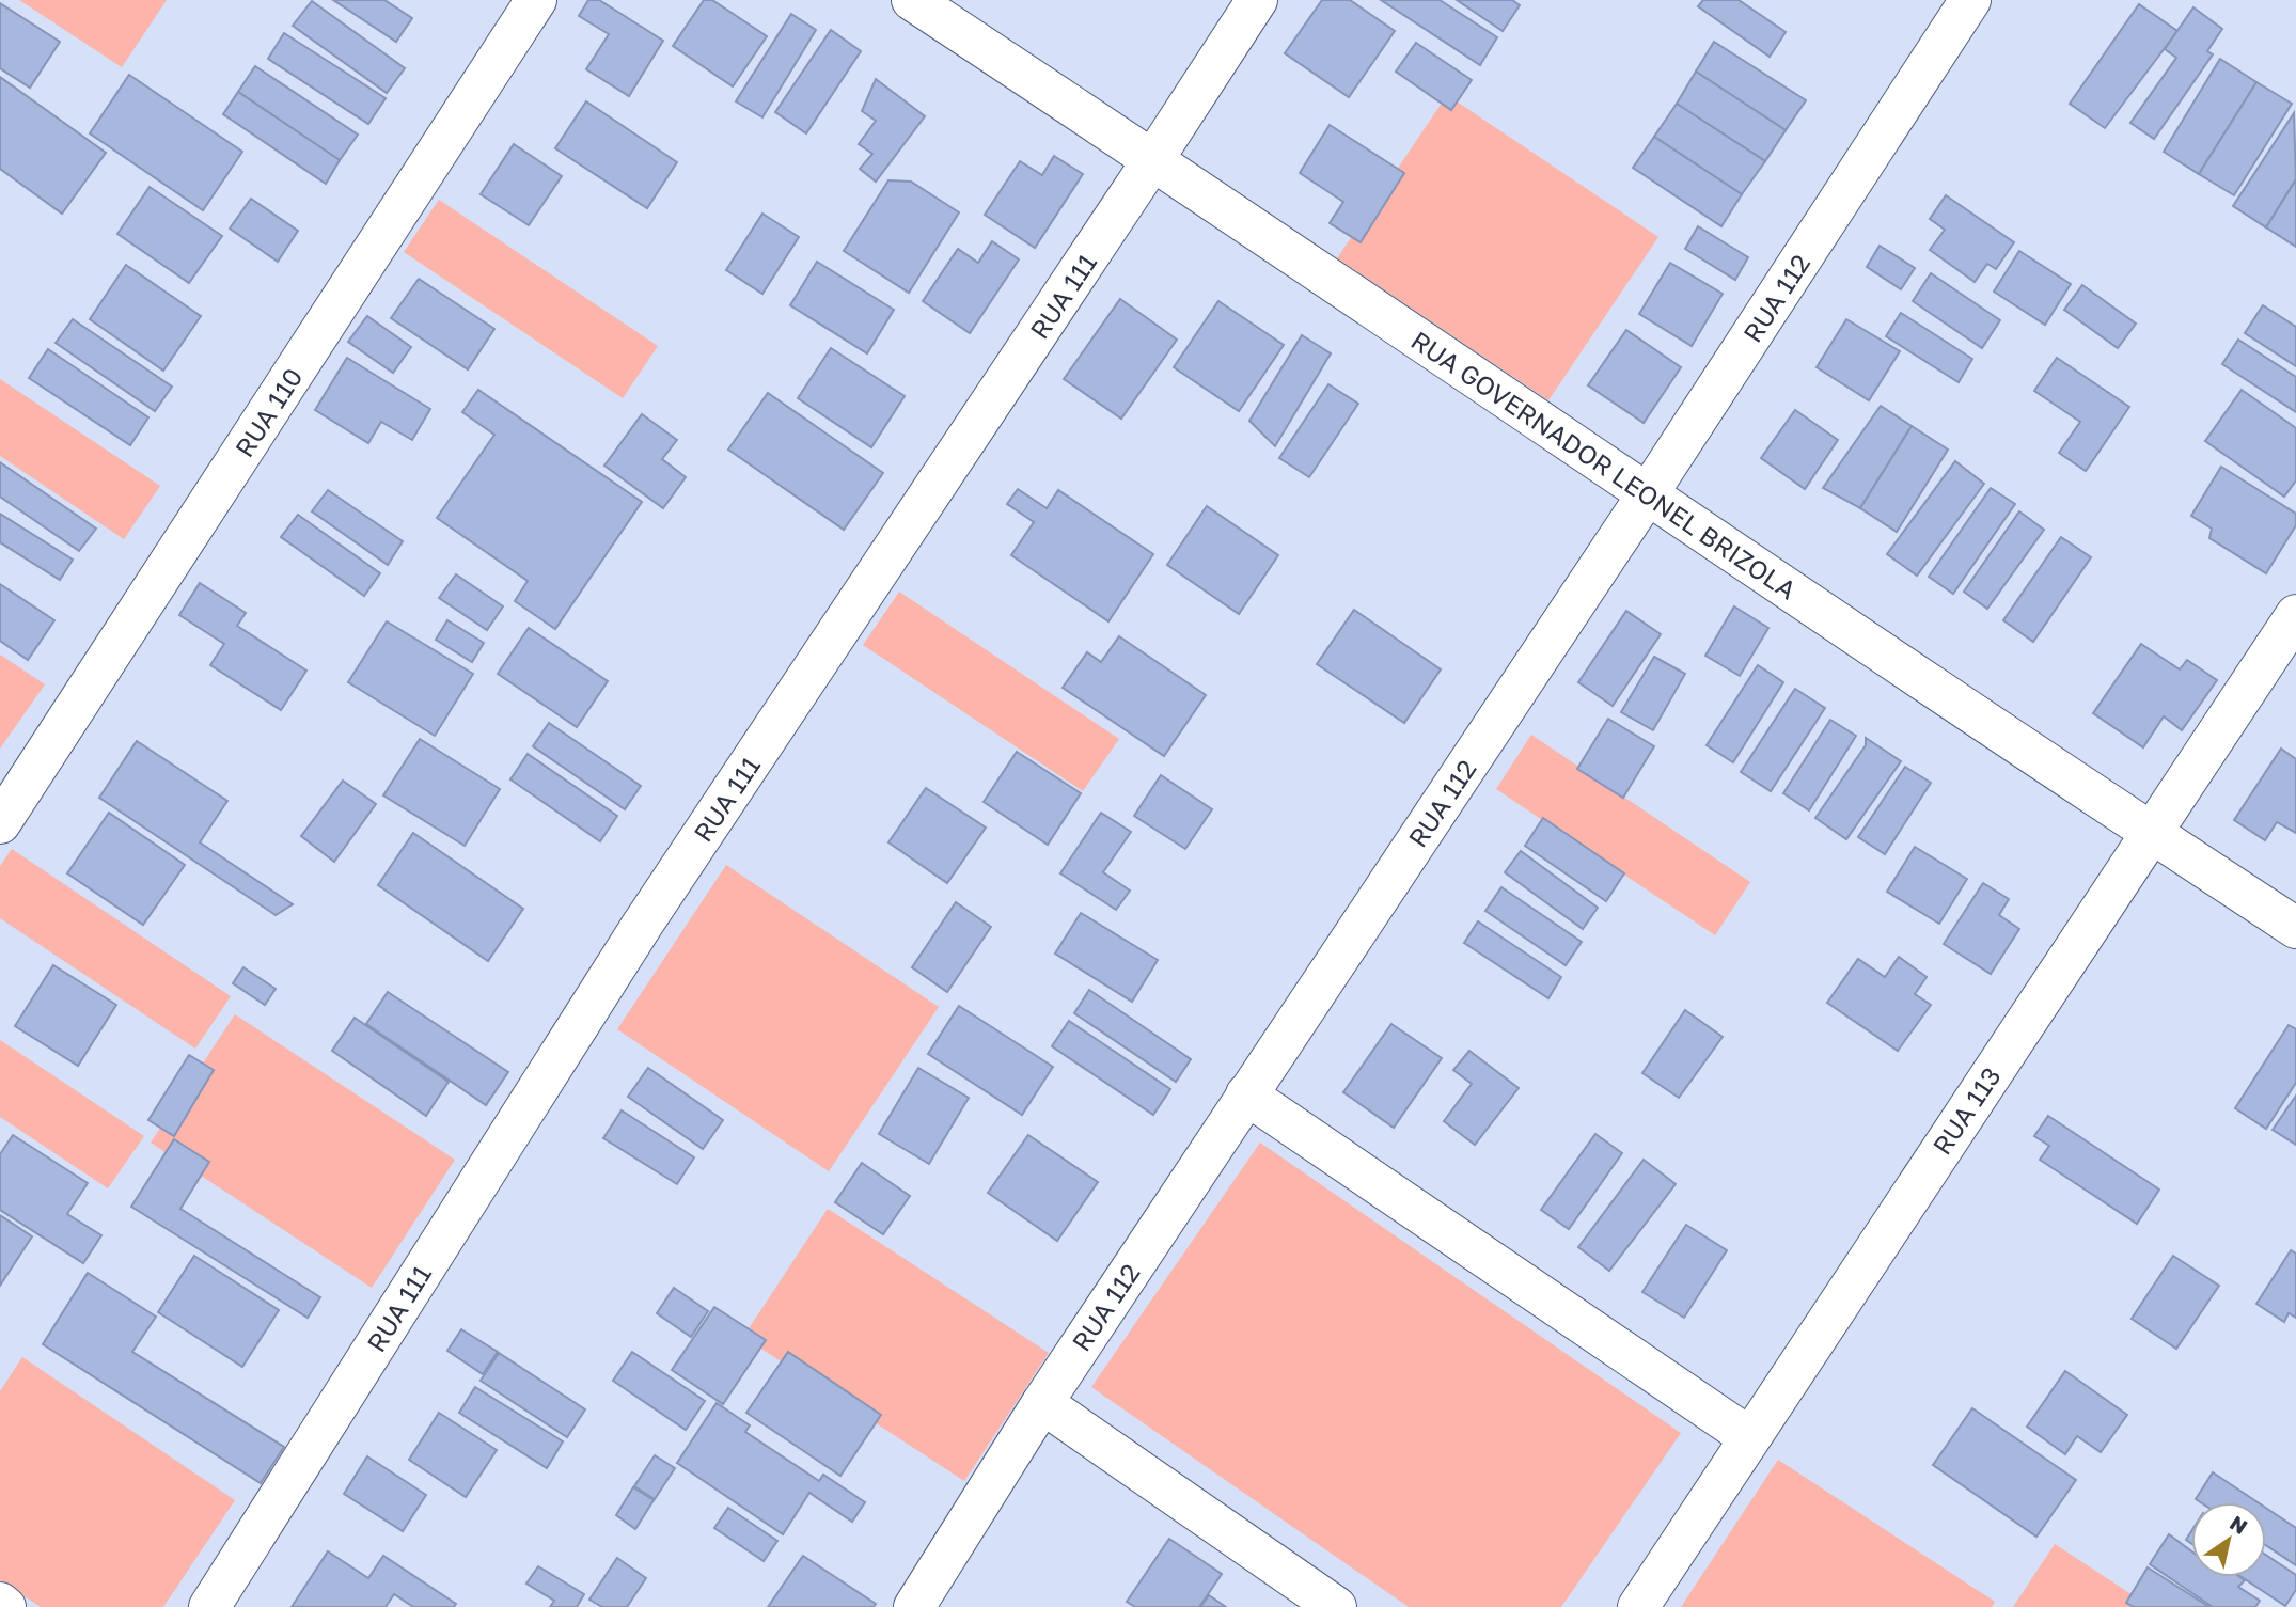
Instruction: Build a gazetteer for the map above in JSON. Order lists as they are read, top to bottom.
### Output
{
  "streets": {
    "street": [
      "RUA 111",
      "RUA 112",
      "RUA 110",
      "RUA GOVERNADOR LEONEL BRIZOLA",
      "RUA 113"
    ]
  },
  "crossings": [
    ["RUA 111", "RUA GOVERNADOR LEONEL BRIZOLA"],
    ["RUA 112", "RUA GOVERNADOR LEONEL BRIZOLA"],
    ["RUA GOVERNADOR LEONEL BRIZOLA", "RUA 113"]
  ],
  "north": "top right"
}
